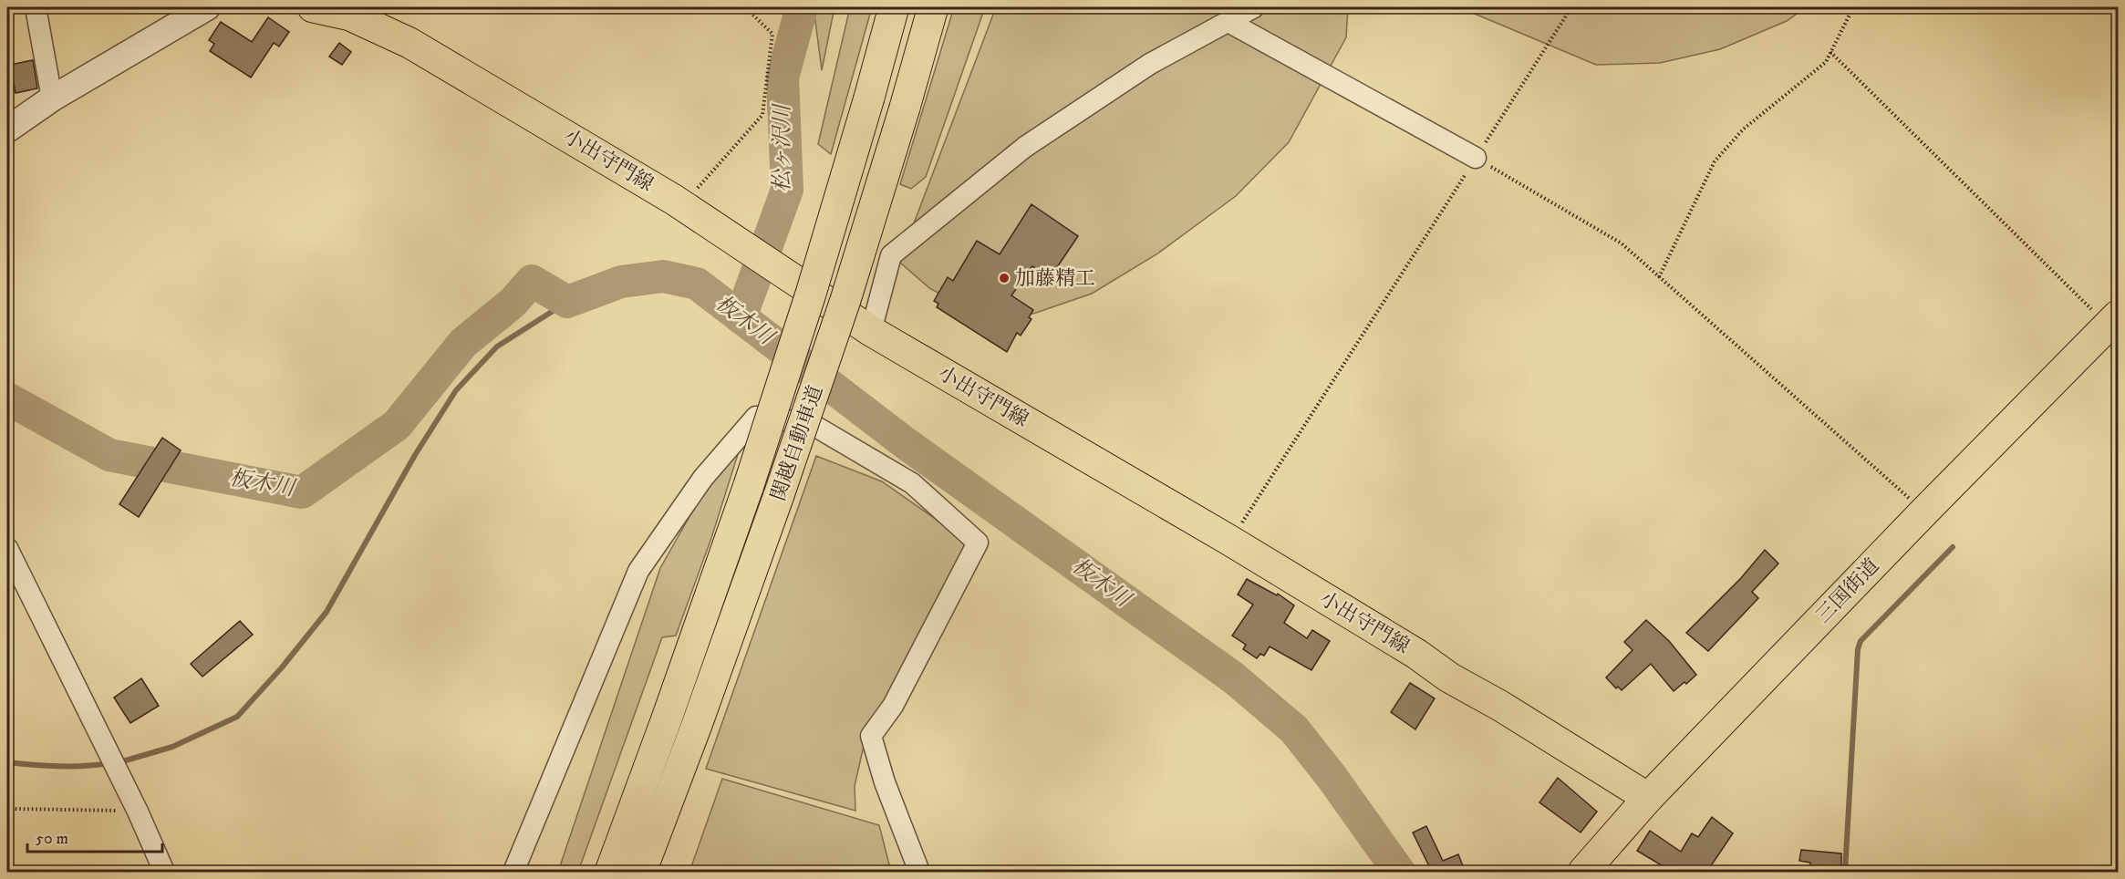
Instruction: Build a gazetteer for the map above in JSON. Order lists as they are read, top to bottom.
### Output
{
  "streets": {
    "main road": ["小出守門線", "関越自動車道", "三国街道"]
  },
  "crossings": [
    ["小出守門線", "三国街道"]
  ],
  "water": ["松ヶ沢川", "板木川"],
  "places": ["加藤精工"],
  "scale_bar": "50 m"
}
